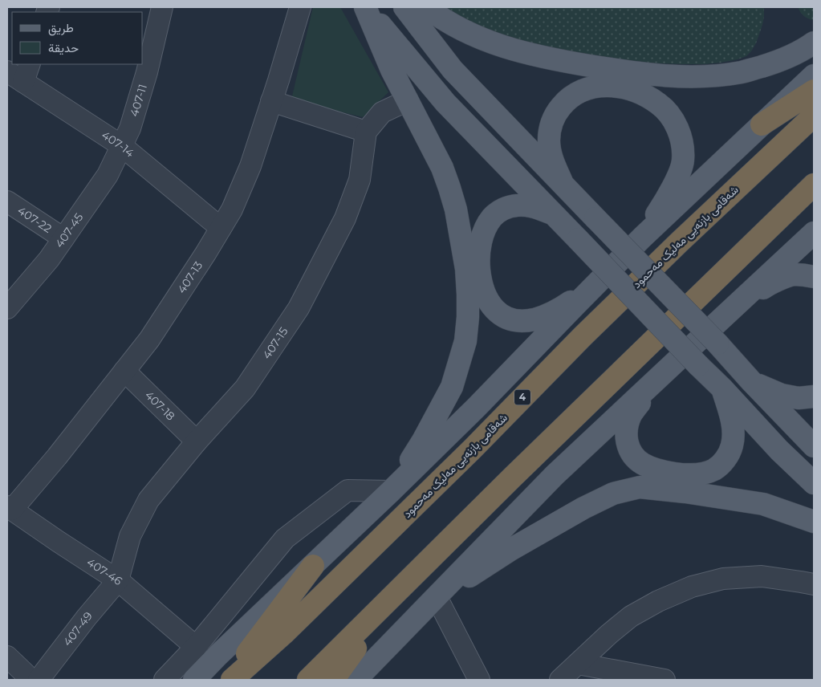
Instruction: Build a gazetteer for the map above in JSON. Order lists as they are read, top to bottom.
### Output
{
  "streets": {
    "highway": ["شەقامی بازنەیی مەلیک مەحمود", "4"],
    "street": [
      "407-11",
      "407-14",
      "407-22",
      "407-45",
      "407-13",
      "407-15",
      "407-18",
      "407-46",
      "407-49"
    ]
  },
  "crossings": [
    ["407-11", "407-14"],
    ["407-11", "407-45"],
    ["407-14", "407-45"],
    ["407-14", "407-13"],
    ["407-22", "407-45"],
    ["407-13", "407-18"],
    ["407-13", "407-46"],
    ["407-15", "407-18"],
    ["407-15", "407-46"],
    ["407-15", "407-49"],
    ["407-46", "407-49"]
  ],
  "legend": ["طريق", "حديقة"]
}
